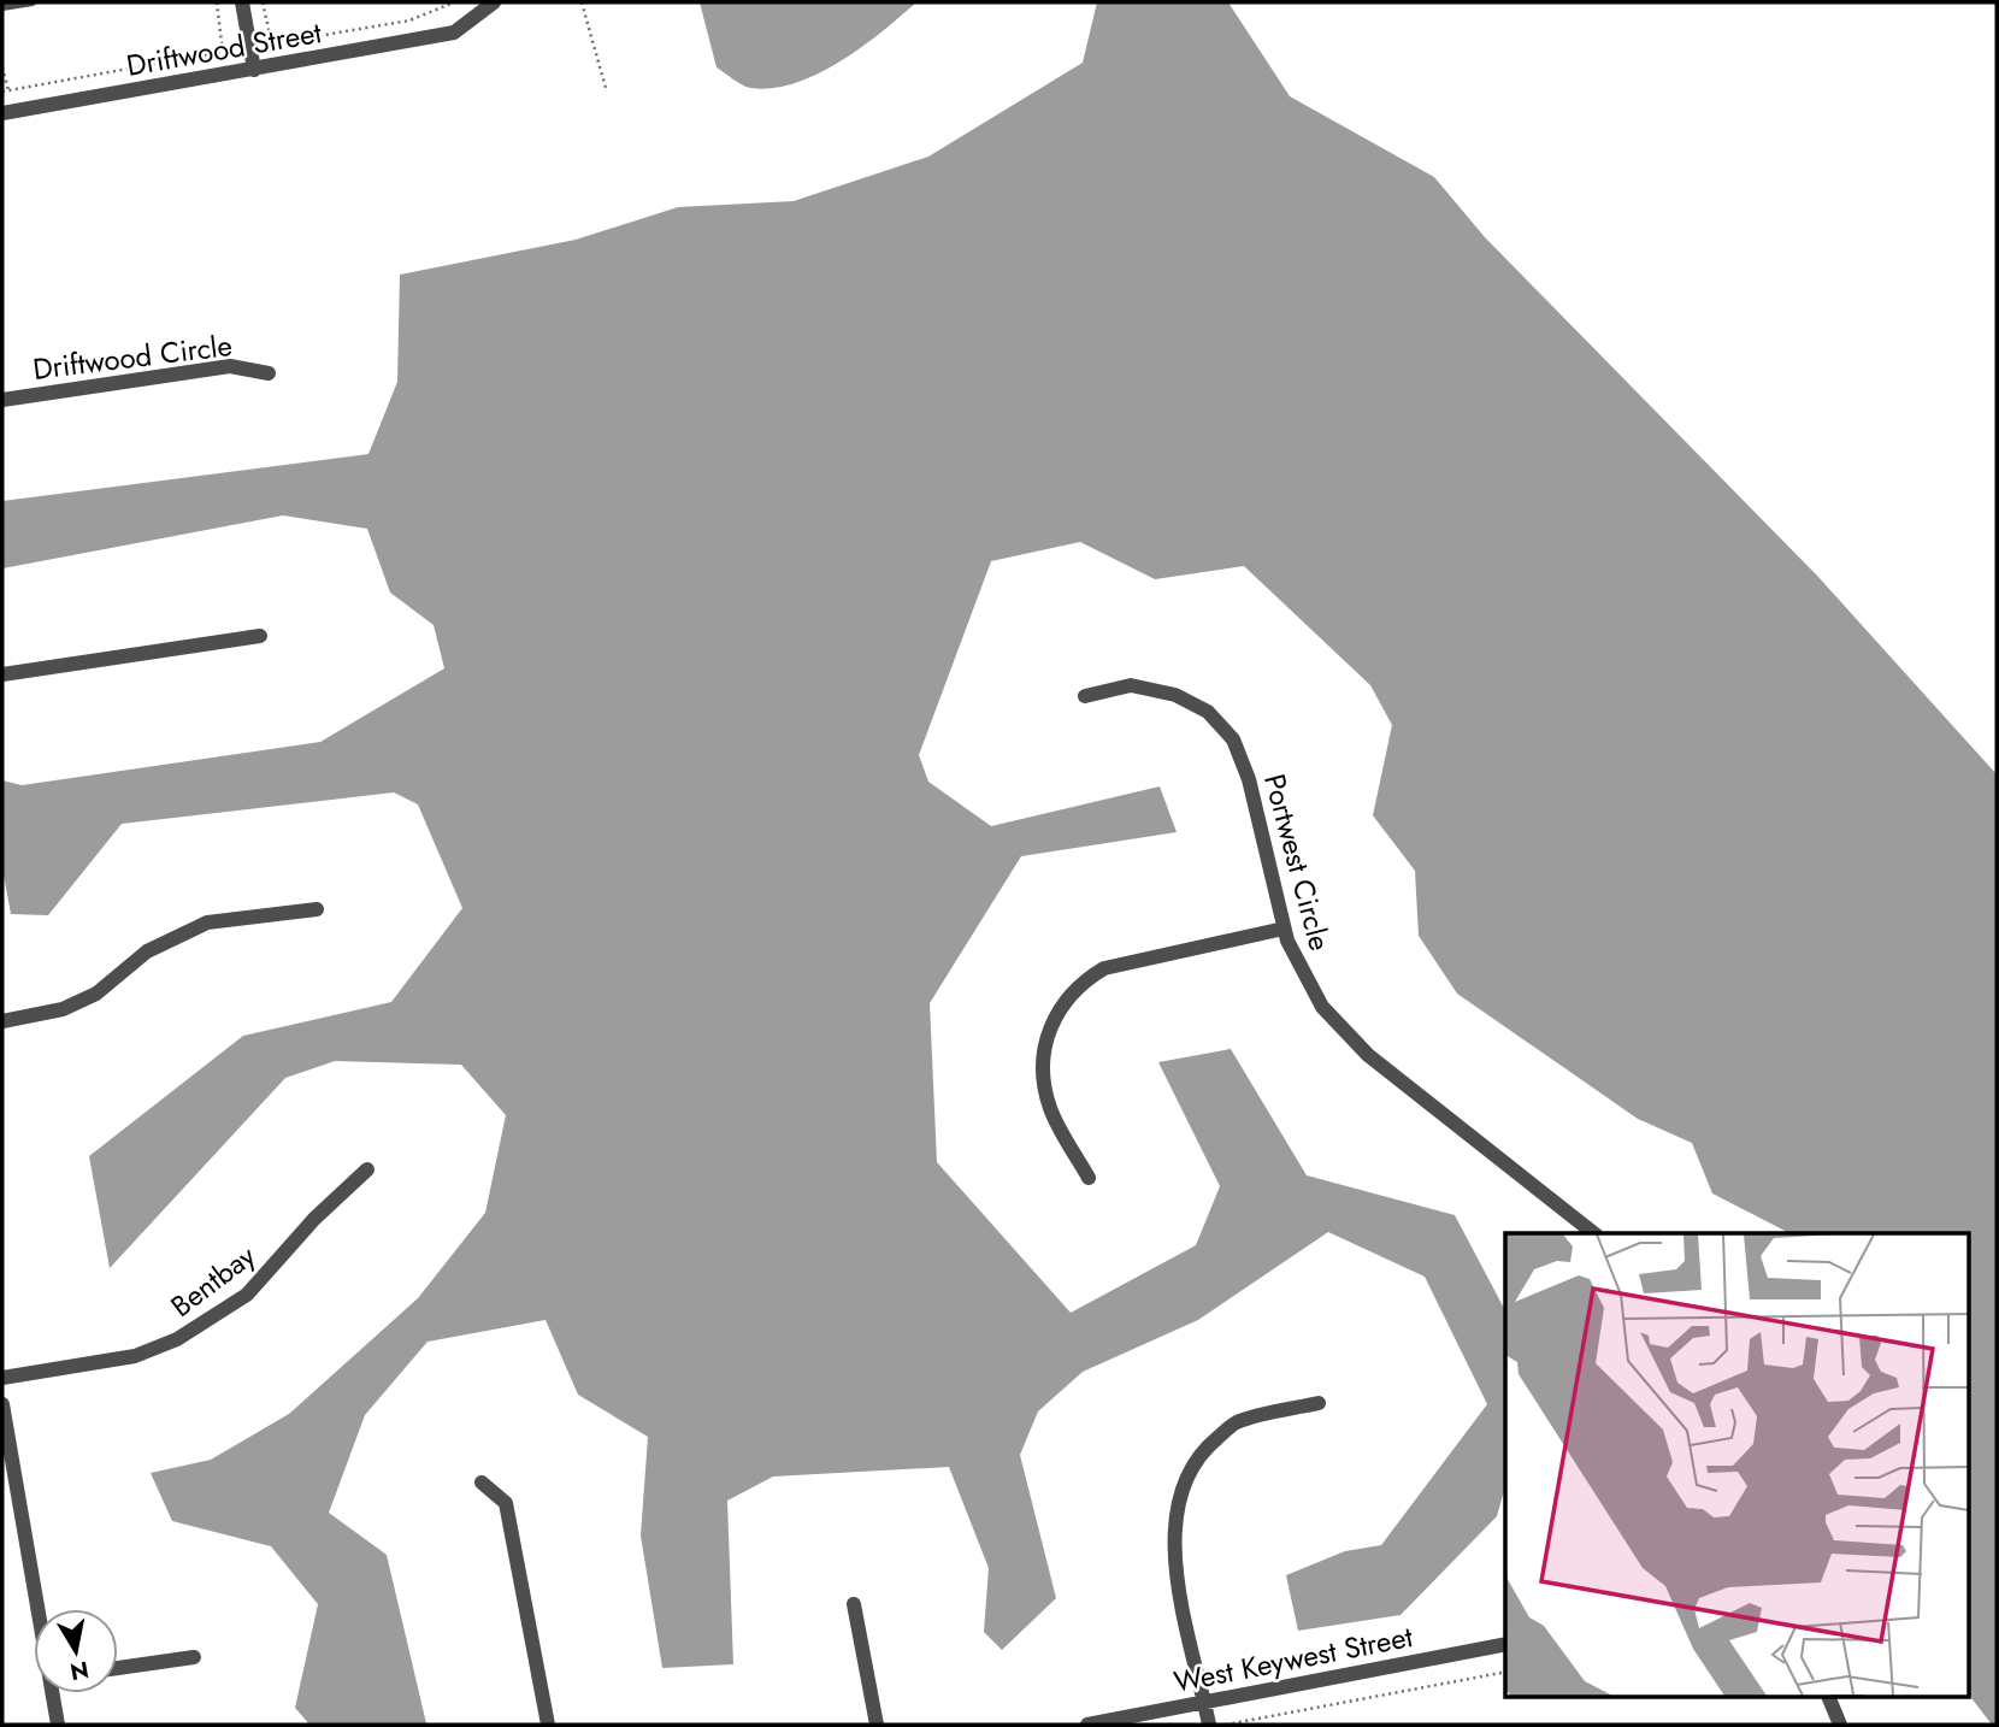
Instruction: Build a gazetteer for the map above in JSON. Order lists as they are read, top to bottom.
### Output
{
  "streets": {
    "street": [
      "Driftwood Street",
      "Driftwood Circle",
      "Portwest Circle",
      "Bentbay",
      "West Keywest Street"
    ]
  },
  "north": "bottom"
}
